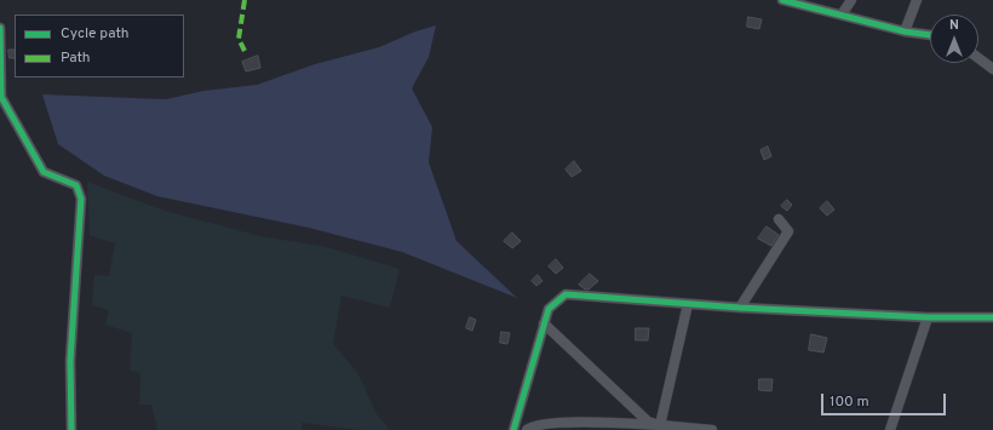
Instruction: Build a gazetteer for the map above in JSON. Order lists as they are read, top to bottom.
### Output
{
  "legend": ["Cycle path", "Path"],
  "scale_bar": "100 m",
  "north": "top"
}
